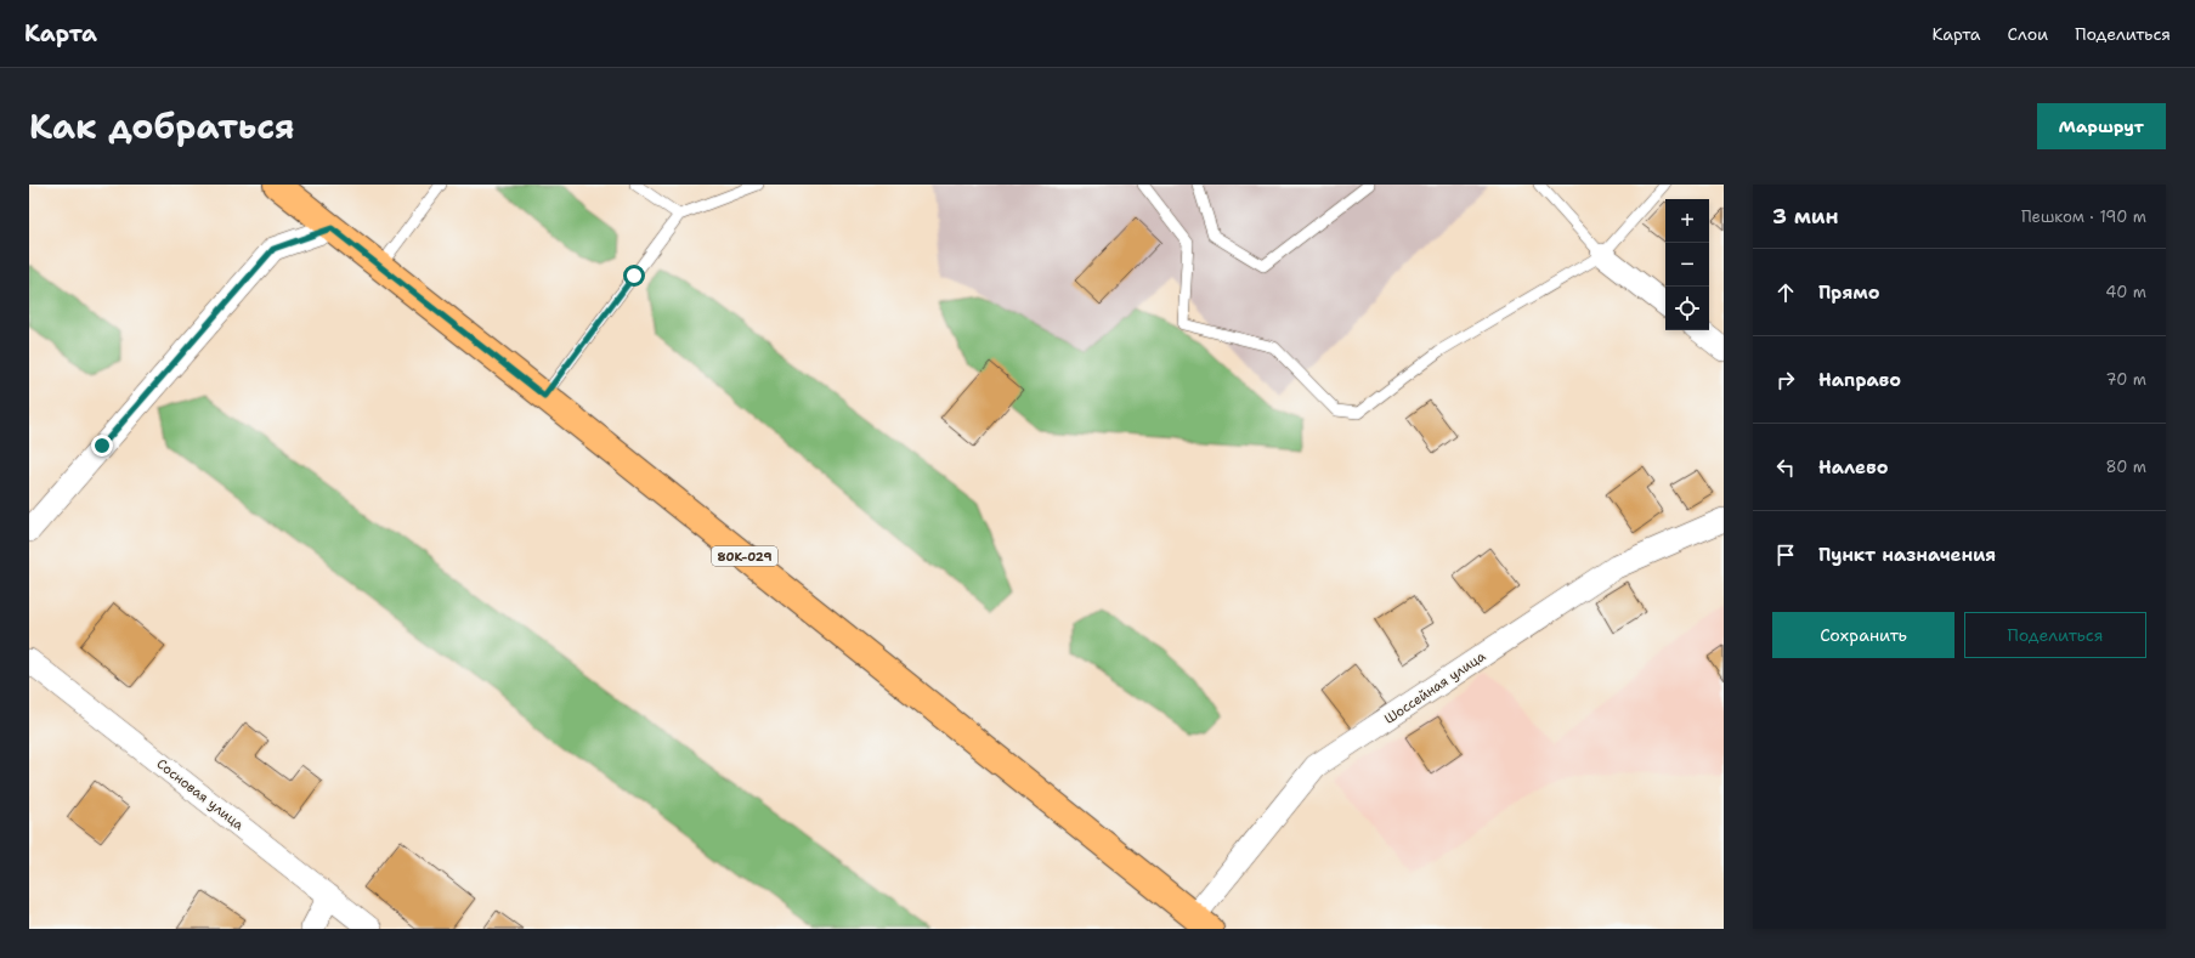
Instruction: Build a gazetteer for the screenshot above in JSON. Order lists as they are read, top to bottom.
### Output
{
  "streets": {
    "main road": ["80К-029"],
    "street": ["Шоссейная улица", "Сосновая улица"]
  },
  "crossings": [
    ["80К-029", "Шоссейная улица"]
  ],
  "page": {
    "header": "Карта",
    "nav": ["Карта", "Слои", "Поделиться"],
    "title": "Как добраться",
    "buttons": [
      "Маршрут",
      ["Сохранить", "Поделиться"]
    ],
    "heading": ["3 мин", "Пешком · 190 m"],
    "map_buttons": ["+", "−"],
    "list": [
      ["Прямо", "40 m"],
      ["Направо", "70 m"],
      ["Налево", "80 m"],
      "Пункт назначения"
    ]
  }
}
